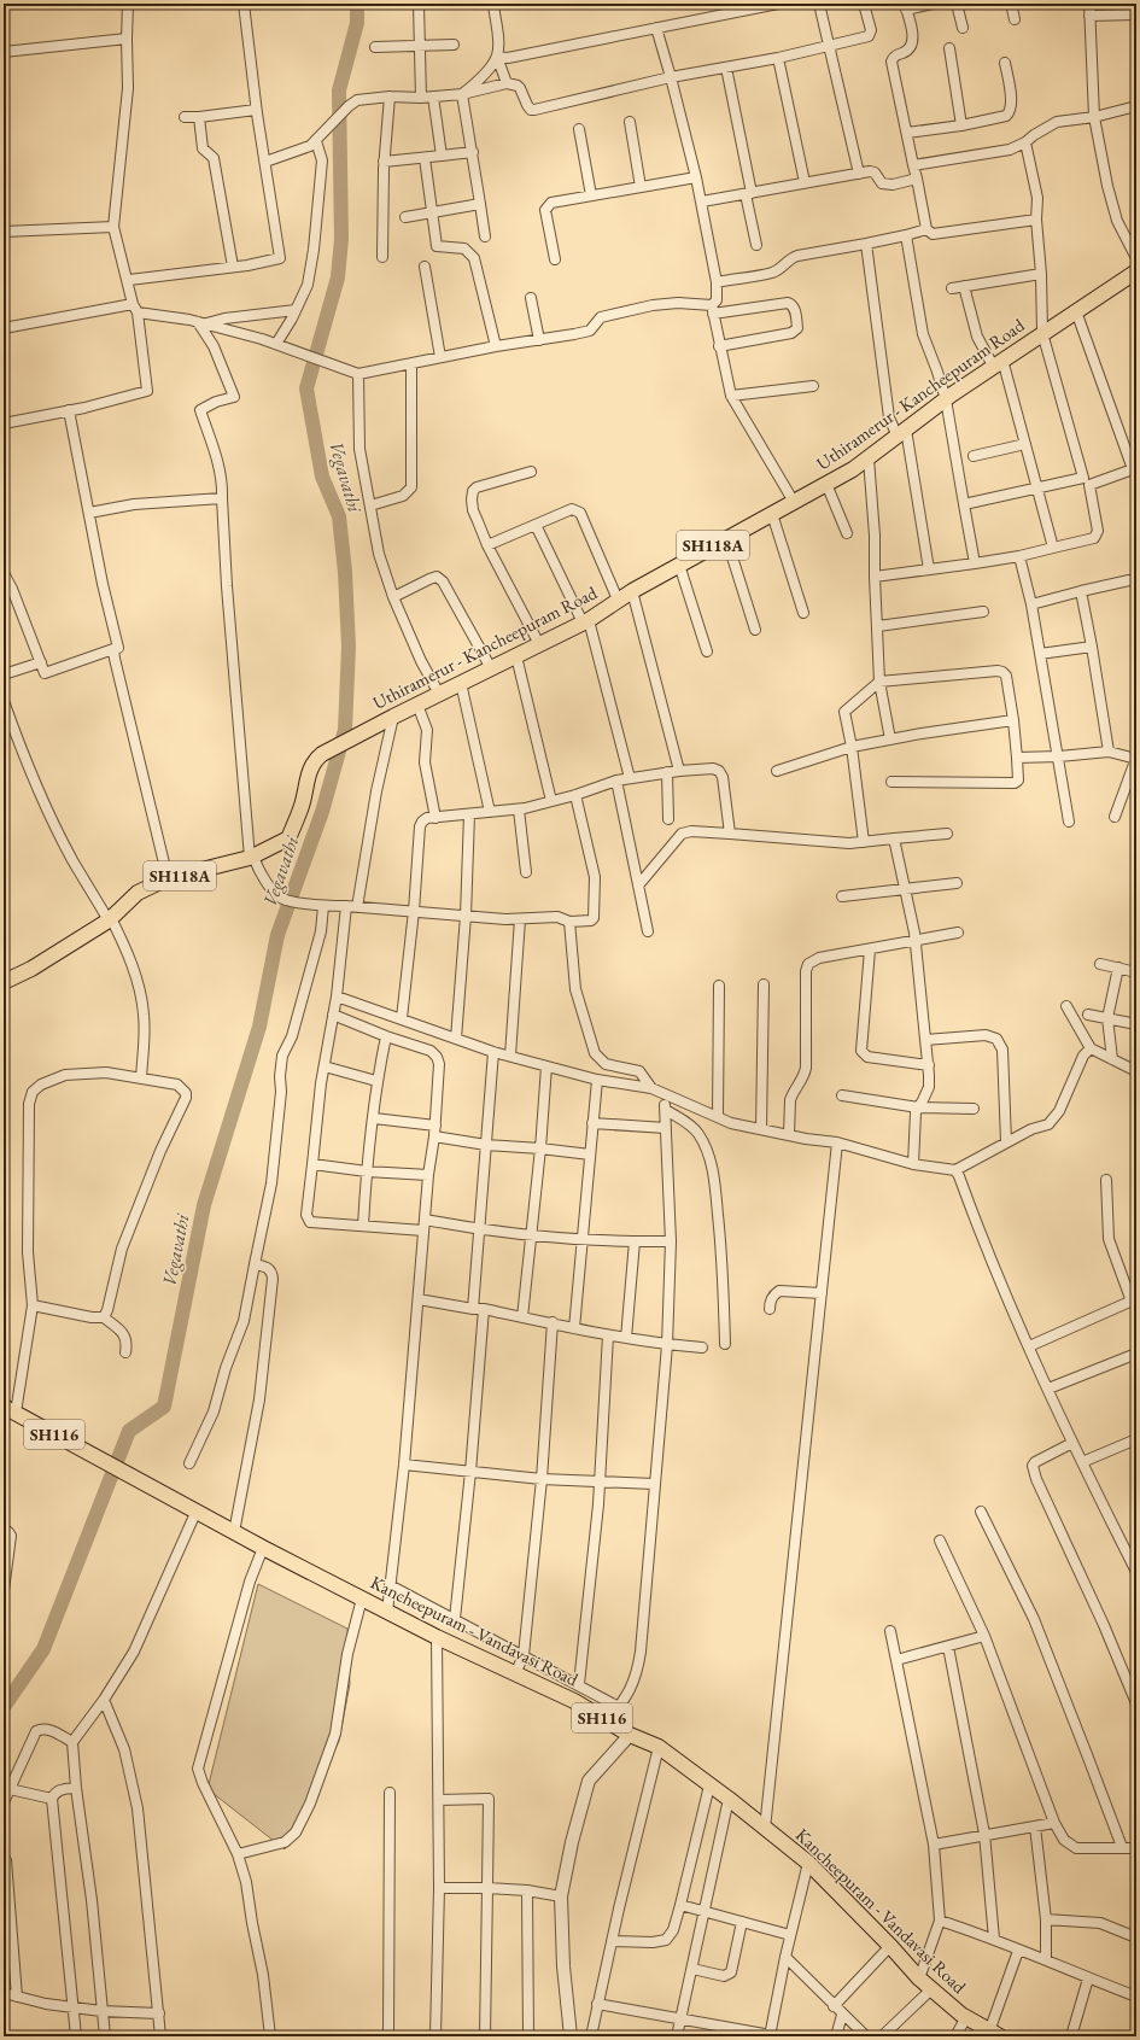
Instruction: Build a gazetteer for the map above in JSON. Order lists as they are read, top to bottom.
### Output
{
  "streets": {
    "main road": [
      "Uthiramerur - Kancheepuram Road",
      "SH118A",
      "SH116",
      "Kancheepuram - Vandavasi Road"
    ]
  },
  "water": ["Vegavathi"]
}
